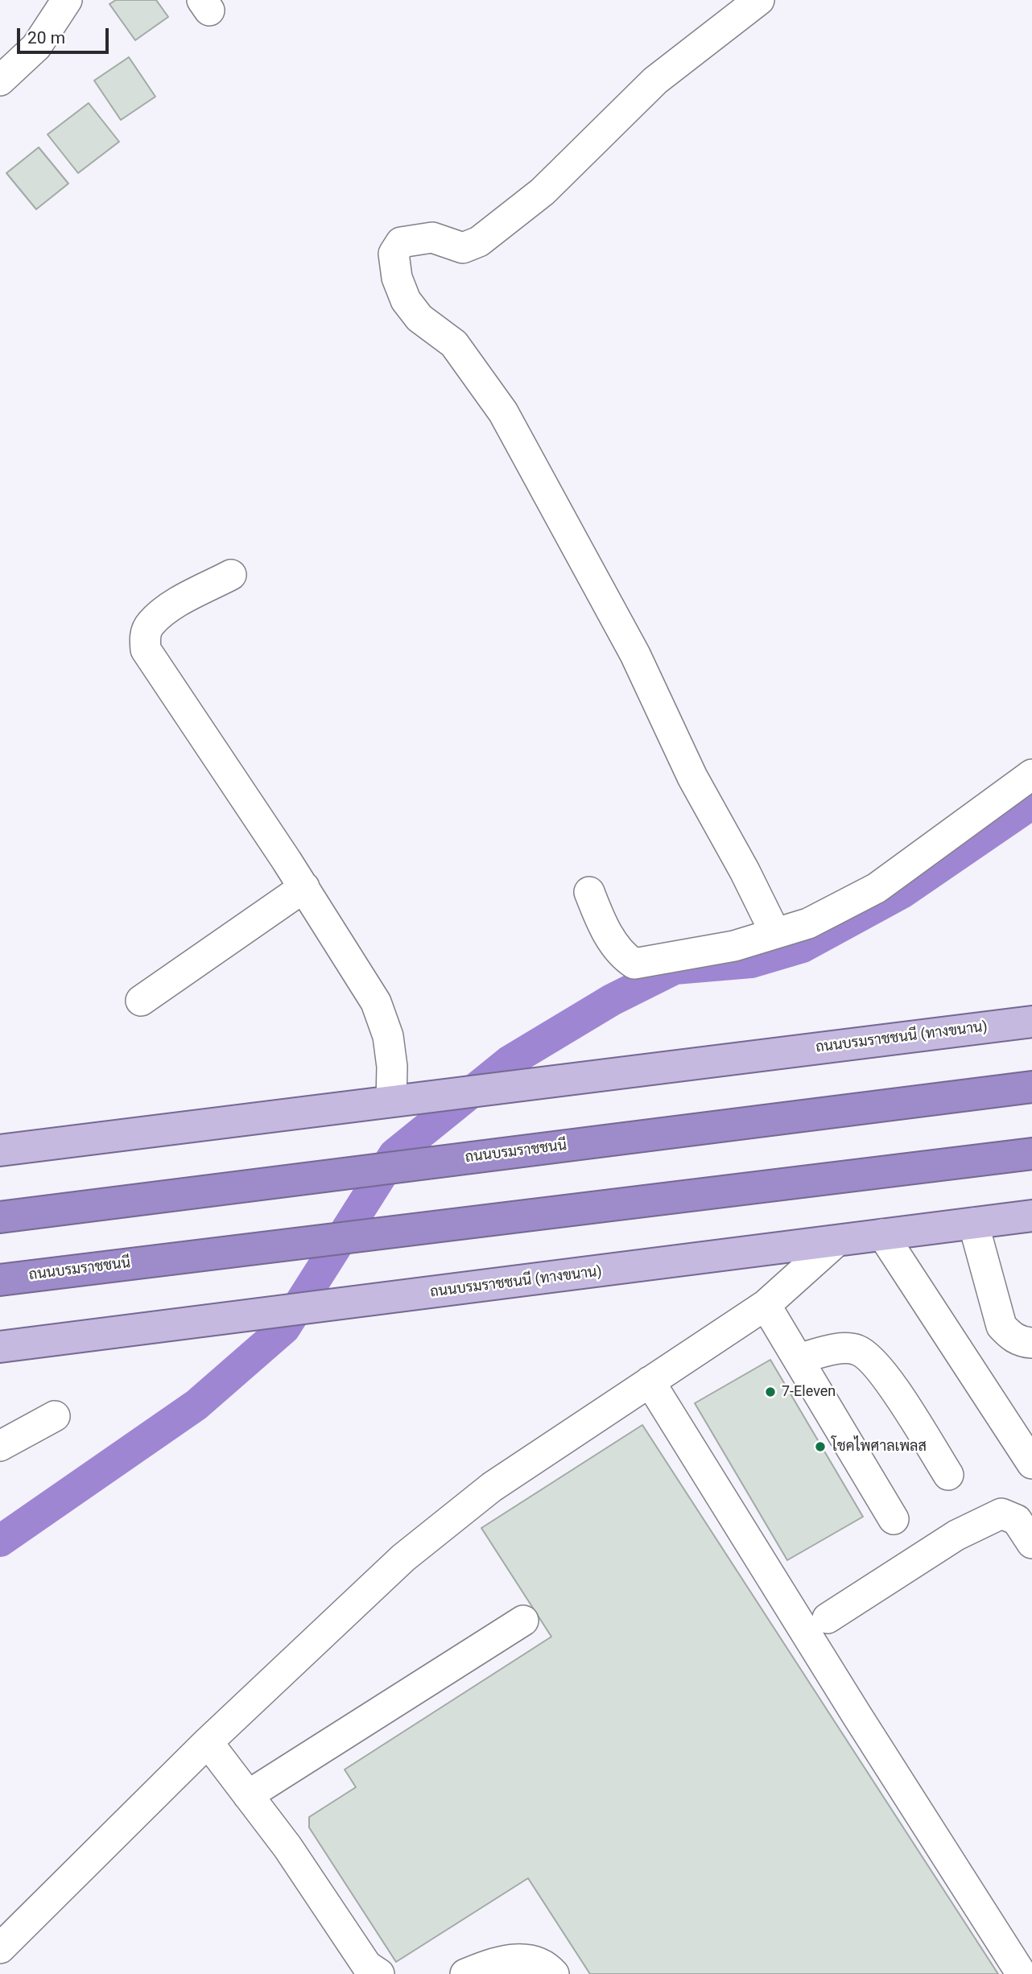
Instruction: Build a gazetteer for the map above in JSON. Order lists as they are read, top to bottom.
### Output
{
  "streets": {
    "highway": ["ถนนบรมราชชนนี"],
    "main road": ["ถนนบรมราชชนนี (ทางขนาน)"]
  },
  "places": ["7-Eleven", "โชคไพศาลเพลส"],
  "scale_bar": "20 m"
}
